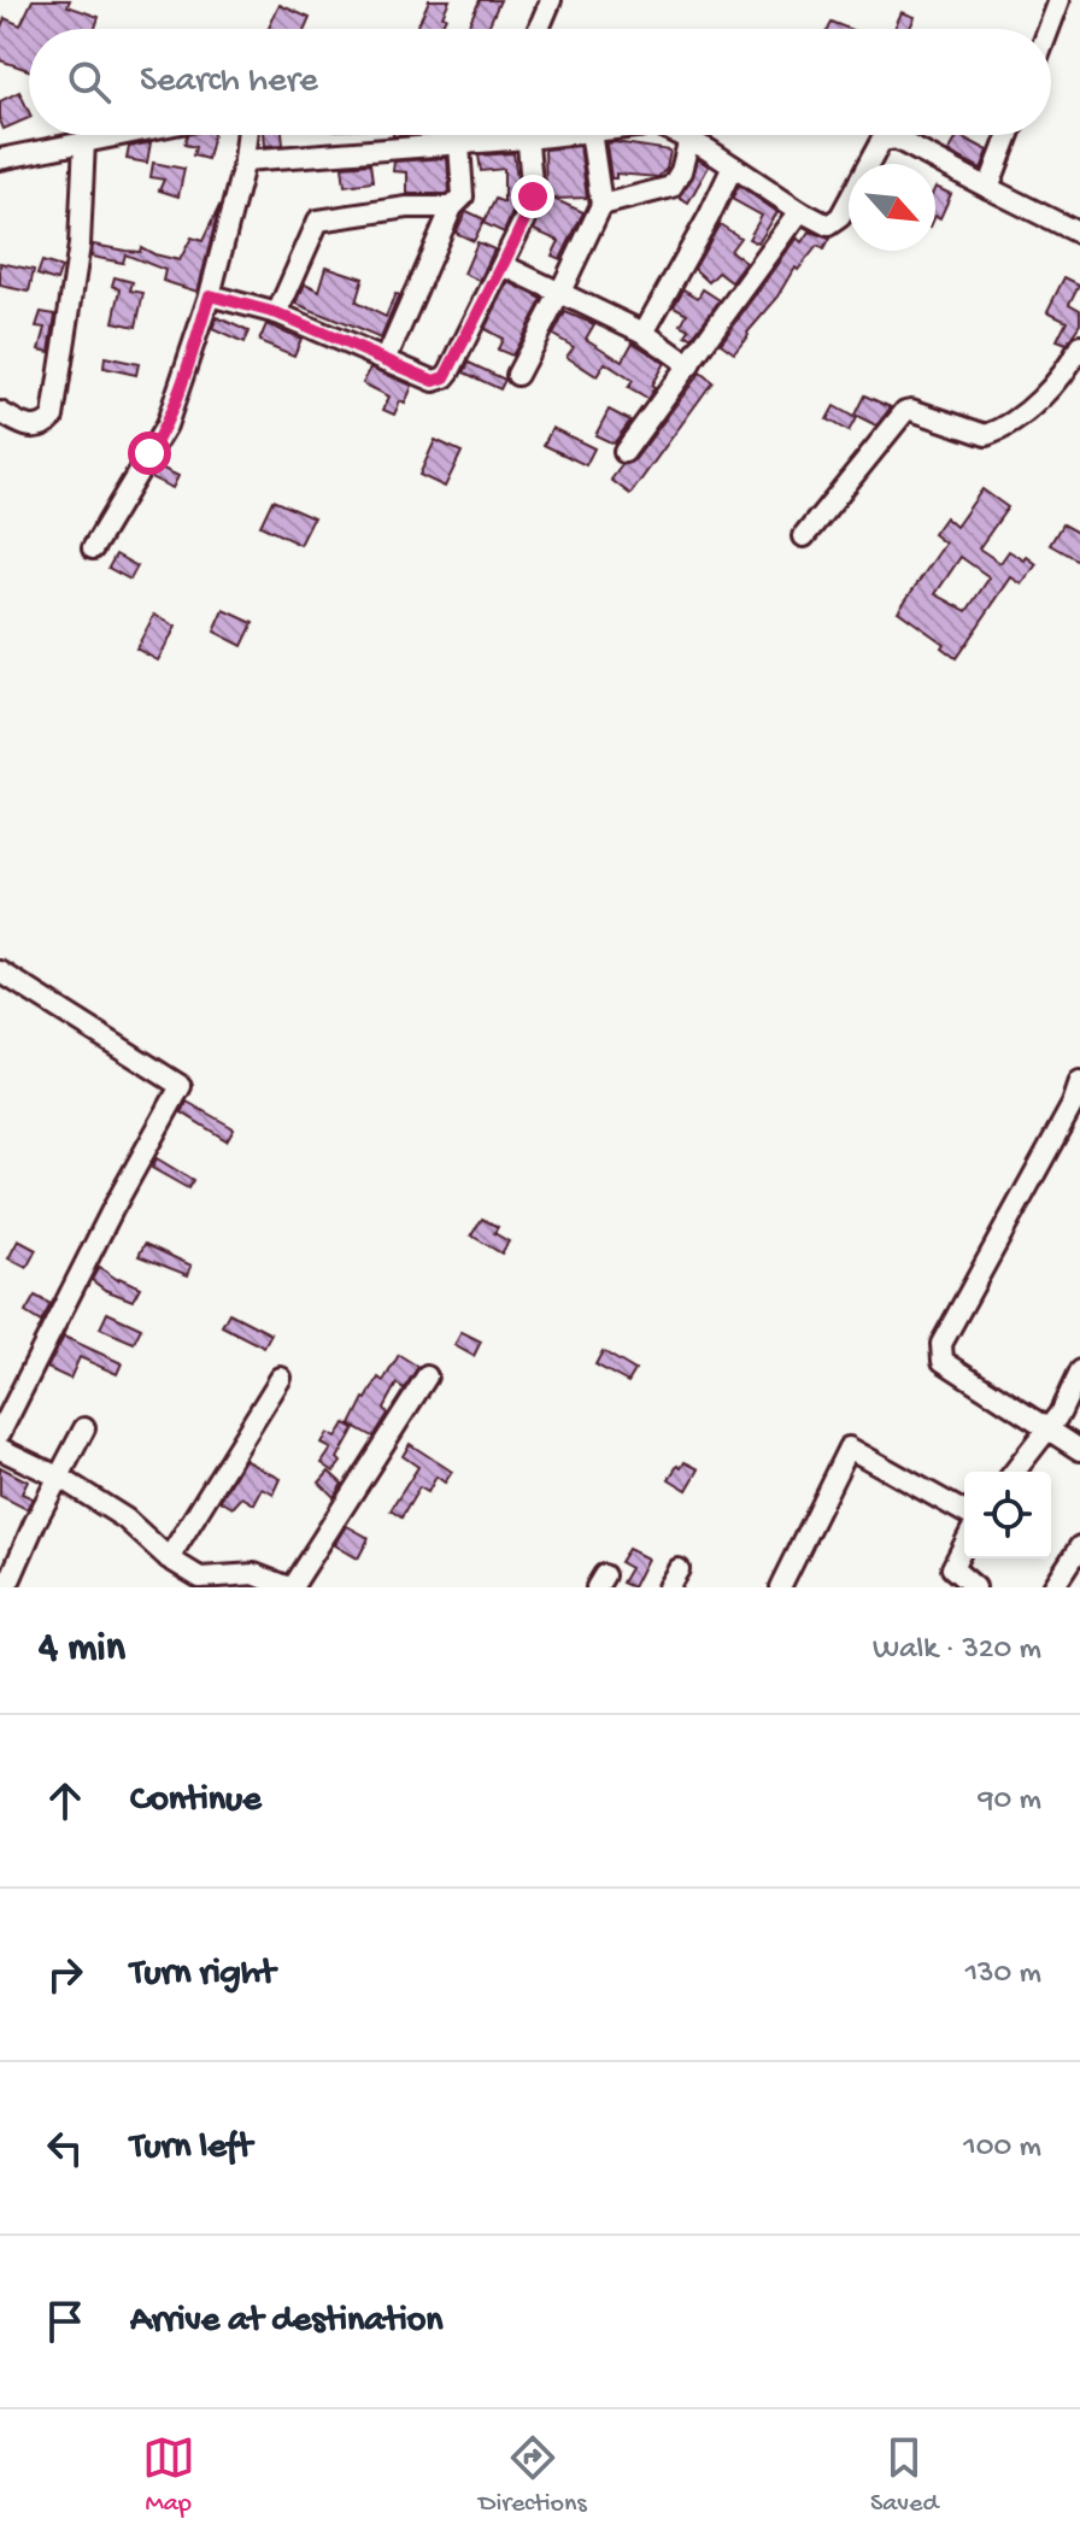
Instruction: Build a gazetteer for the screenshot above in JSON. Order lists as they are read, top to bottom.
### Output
{
  "north": "bottom right",
  "page": {
    "search": "Search here",
    "heading": ["4 min", "Walk · 320 m"],
    "list": [
      ["Continue", "90 m"],
      ["Turn right", "130 m"],
      ["Turn left", "100 m"],
      "Arrive at destination"
    ],
    "nav": ["Map", "Directions", "Saved"]
  }
}
